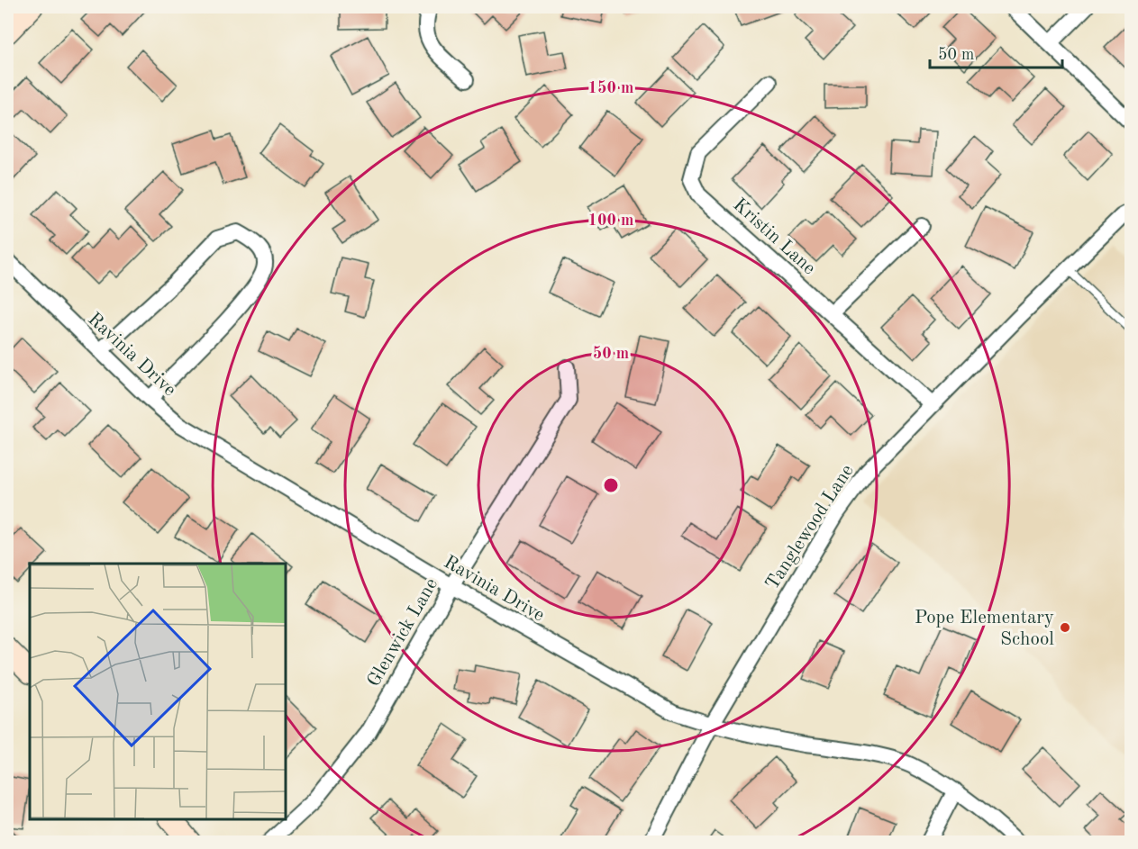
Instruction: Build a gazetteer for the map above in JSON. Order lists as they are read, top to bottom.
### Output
{
  "streets": {
    "street": [
      "Kristin Lane",
      "Ravinia Drive",
      "Tanglewood Lane",
      "Glenwick Lane"
    ]
  },
  "crossings": [
    ["Kristin Lane", "Tanglewood Lane"],
    ["Ravinia Drive", "Tanglewood Lane"],
    ["Ravinia Drive", "Glenwick Lane"]
  ],
  "places": ["Pope Elementary School"],
  "scale_bar": "50 m",
  "rings": ["150 m", "100 m", "50 m"]
}
